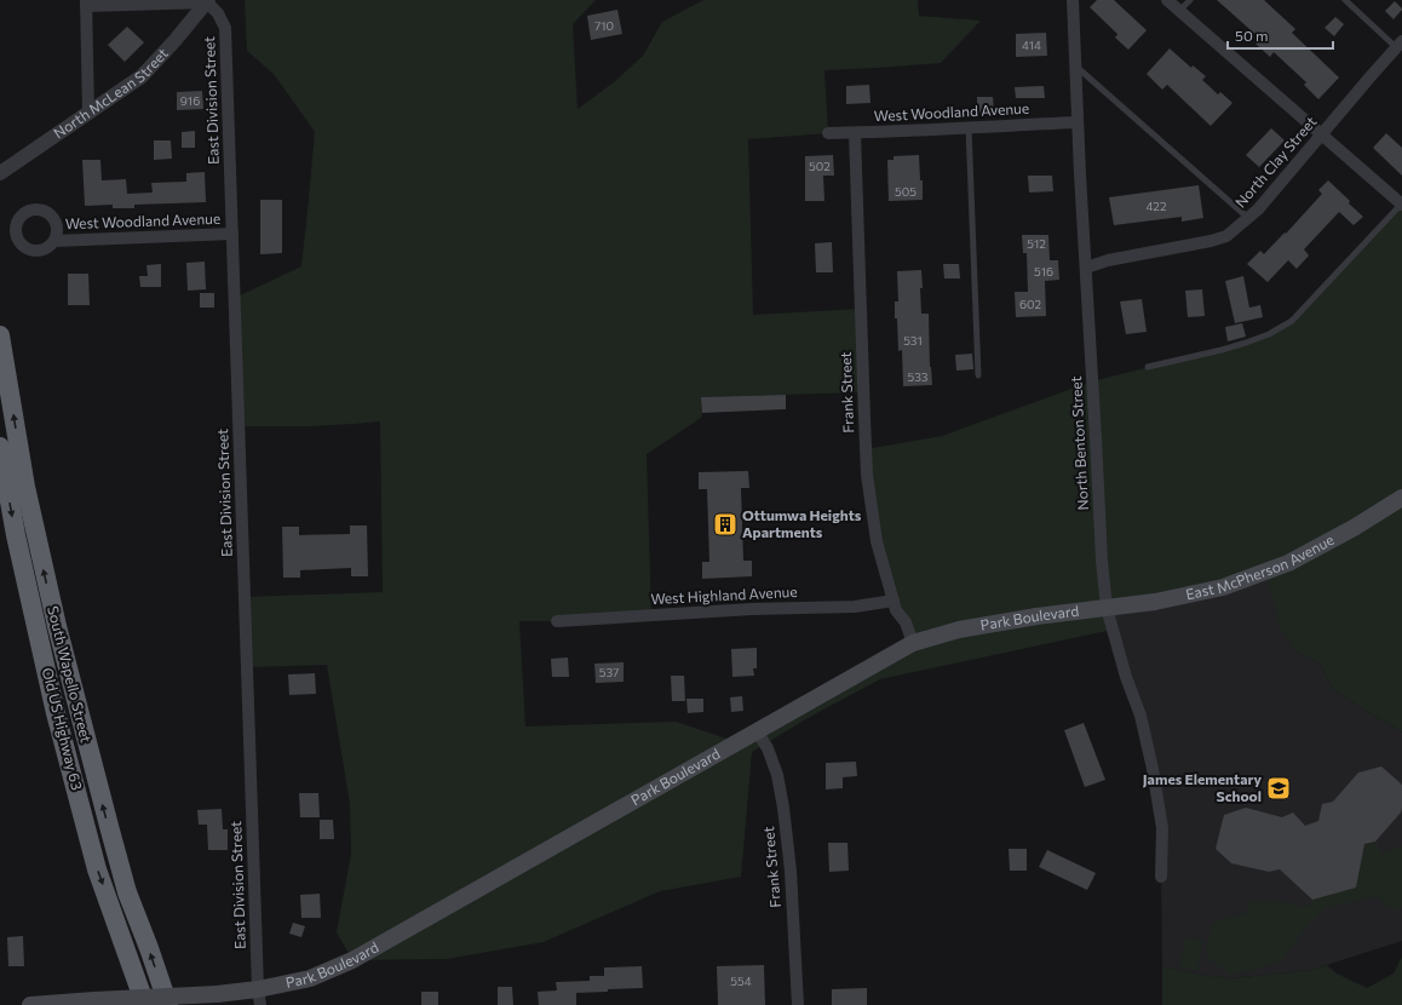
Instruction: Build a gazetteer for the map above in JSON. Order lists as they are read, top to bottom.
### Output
{
  "streets": {
    "highway": ["South Wapello Street", "Old US Highway 63"],
    "main road": ["East McPherson Avenue", "Park Boulevard"],
    "street": [
      "North McLean Street",
      "East Division Street",
      "West Woodland Avenue",
      "North Clay Street",
      "Frank Street",
      "North Benton Street",
      "West Highland Avenue"
    ]
  },
  "crossings": [
    ["North McLean Street", "East Division Street"],
    ["East Division Street", "West Woodland Avenue"],
    ["East Division Street", "Park Boulevard"],
    ["West Woodland Avenue", "Frank Street"],
    ["West Woodland Avenue", "North Benton Street"],
    ["North Clay Street", "North Benton Street"],
    ["Frank Street", "West Highland Avenue"],
    ["Frank Street", "Park Boulevard"],
    ["North Benton Street", "East McPherson Avenue"],
    ["North Benton Street", "Park Boulevard"],
    ["East McPherson Avenue", "Park Boulevard"]
  ],
  "one_way": ["South Wapello Street", "Old US Highway 63"],
  "places": {
    "building": ["Ottumwa Heights Apartments"],
    "school or university": ["James Elementary School"]
  },
  "house_numbers": [
    "710",
    "414",
    "916",
    "502",
    "505",
    "422",
    "512",
    "516",
    "602",
    "531",
    "533",
    "537",
    "554"
  ],
  "scale_bar": "50 m"
}
